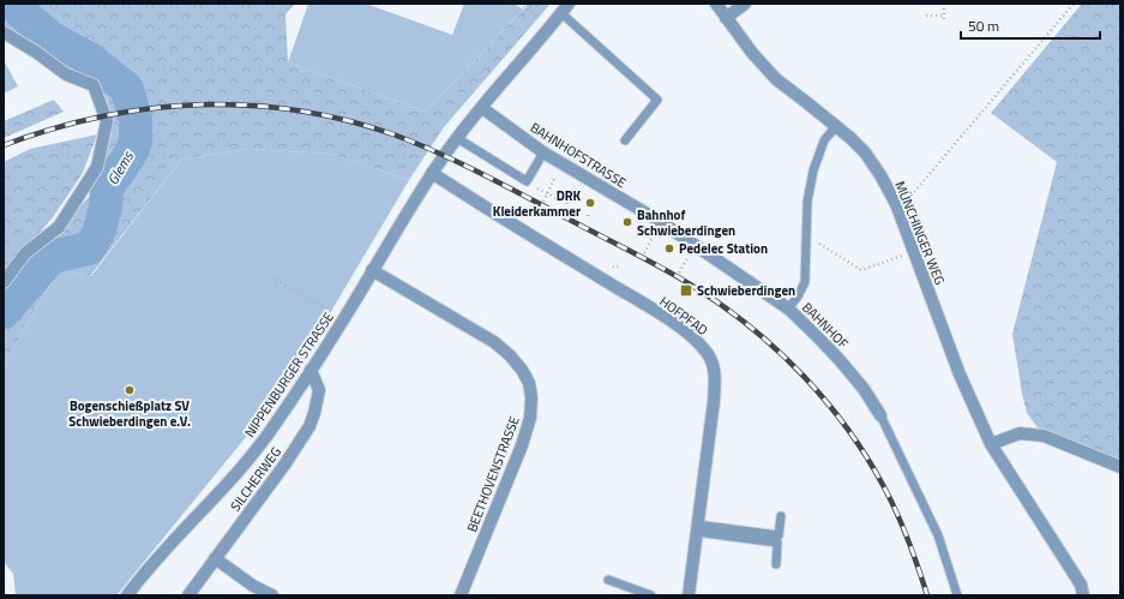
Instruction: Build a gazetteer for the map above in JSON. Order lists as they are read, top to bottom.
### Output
{
  "streets": {
    "street": [
      "BAHNHOFSTRASSE",
      "MÜNCHINGER WEG",
      "HOFPFAD",
      "BAHNHOF",
      "NIPPENBURGER STRASSE",
      "BEETHOVENSTRASSE",
      "SILCHERWEG"
    ]
  },
  "crossings": [
    ["BAHNHOFSTRASSE", "BAHNHOF"],
    ["HOFPFAD", "NIPPENBURGER STRASSE"],
    ["NIPPENBURGER STRASSE", "BEETHOVENSTRASSE"],
    ["NIPPENBURGER STRASSE", "SILCHERWEG"]
  ],
  "water": ["Glems"],
  "places": {
    "other": [
      "DRK Kleiderkammer",
      "Bahnhof Schwieberdingen",
      "Pedelec Station",
      "Bogenschießplatz SV Schwieberdingen e.V."
    ],
    "transit": ["Schwieberdingen"]
  },
  "scale_bar": "50 m"
}
